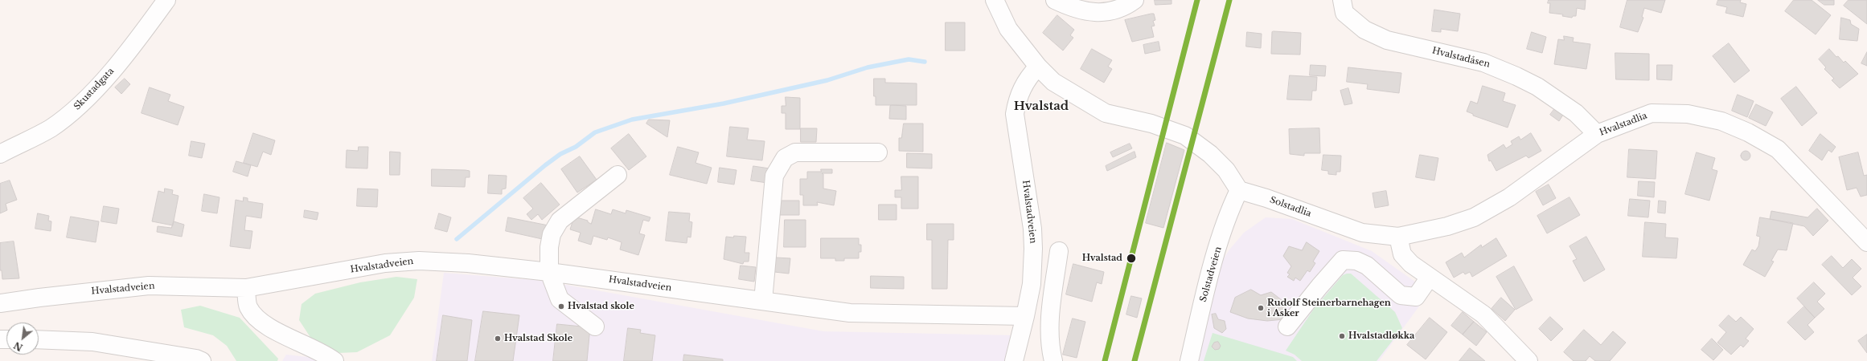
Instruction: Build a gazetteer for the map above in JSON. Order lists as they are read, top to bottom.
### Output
{
  "streets": {
    "street": [
      "Hvalstadåsen",
      "Skustadgata",
      "Hvalstadlia",
      "Solstadlia",
      "Hvalstadveien",
      "Solstadveien"
    ]
  },
  "crossings": [
    ["Hvalstadåsen", "Hvalstadlia"],
    ["Hvalstadlia", "Solstadlia"],
    ["Solstadlia", "Solstadveien"]
  ],
  "districts": ["Hvalstad"],
  "places": [
    "Hvalstad",
    "Hvalstad skole",
    "Rudolf Steinerbarnehagen i Asker",
    "Hvalstadløkka",
    "Hvalstad Skole"
  ],
  "north": "bottom left"
}
